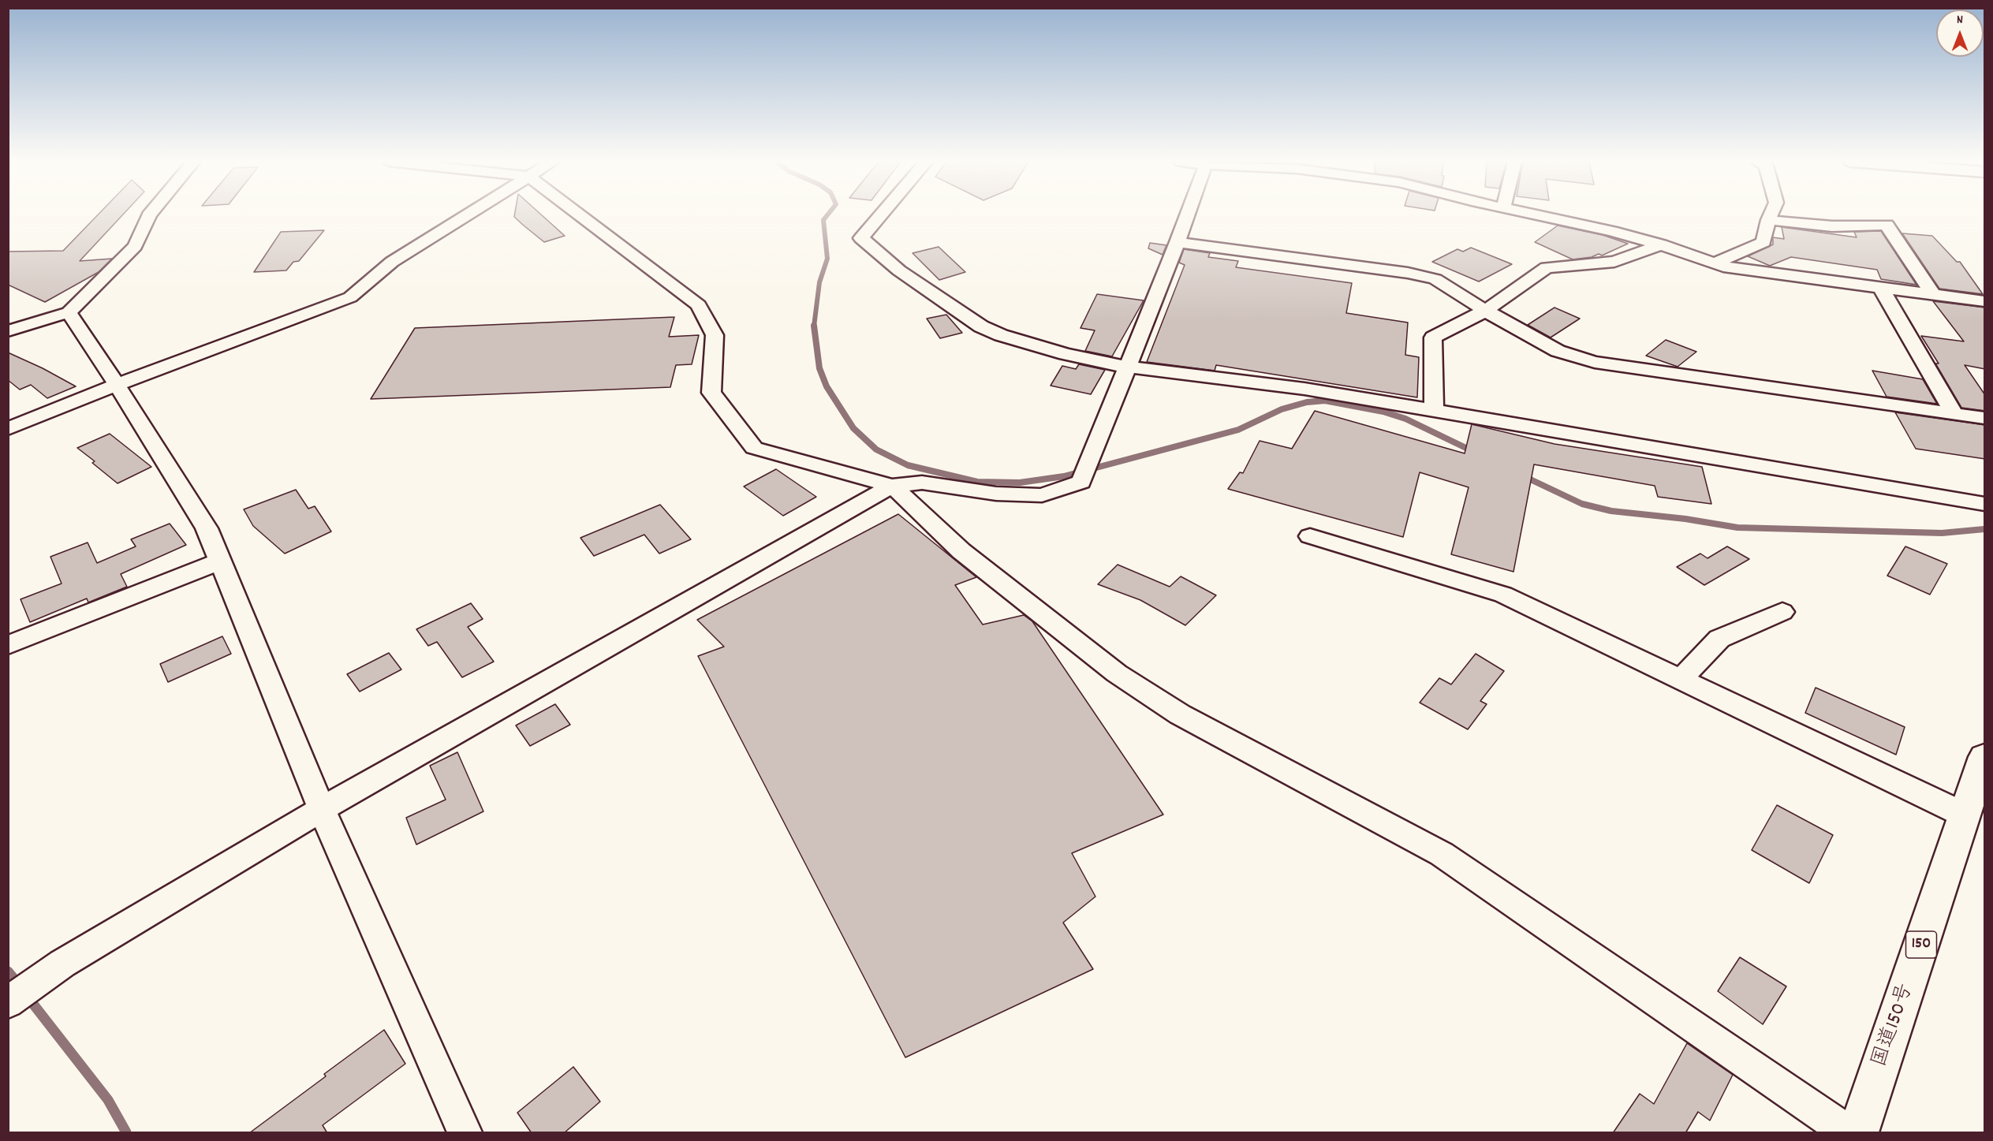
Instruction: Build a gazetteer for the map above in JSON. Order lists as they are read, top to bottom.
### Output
{
  "streets": {
    "main road": ["150", "国道150号"]
  },
  "north": "top"
}
